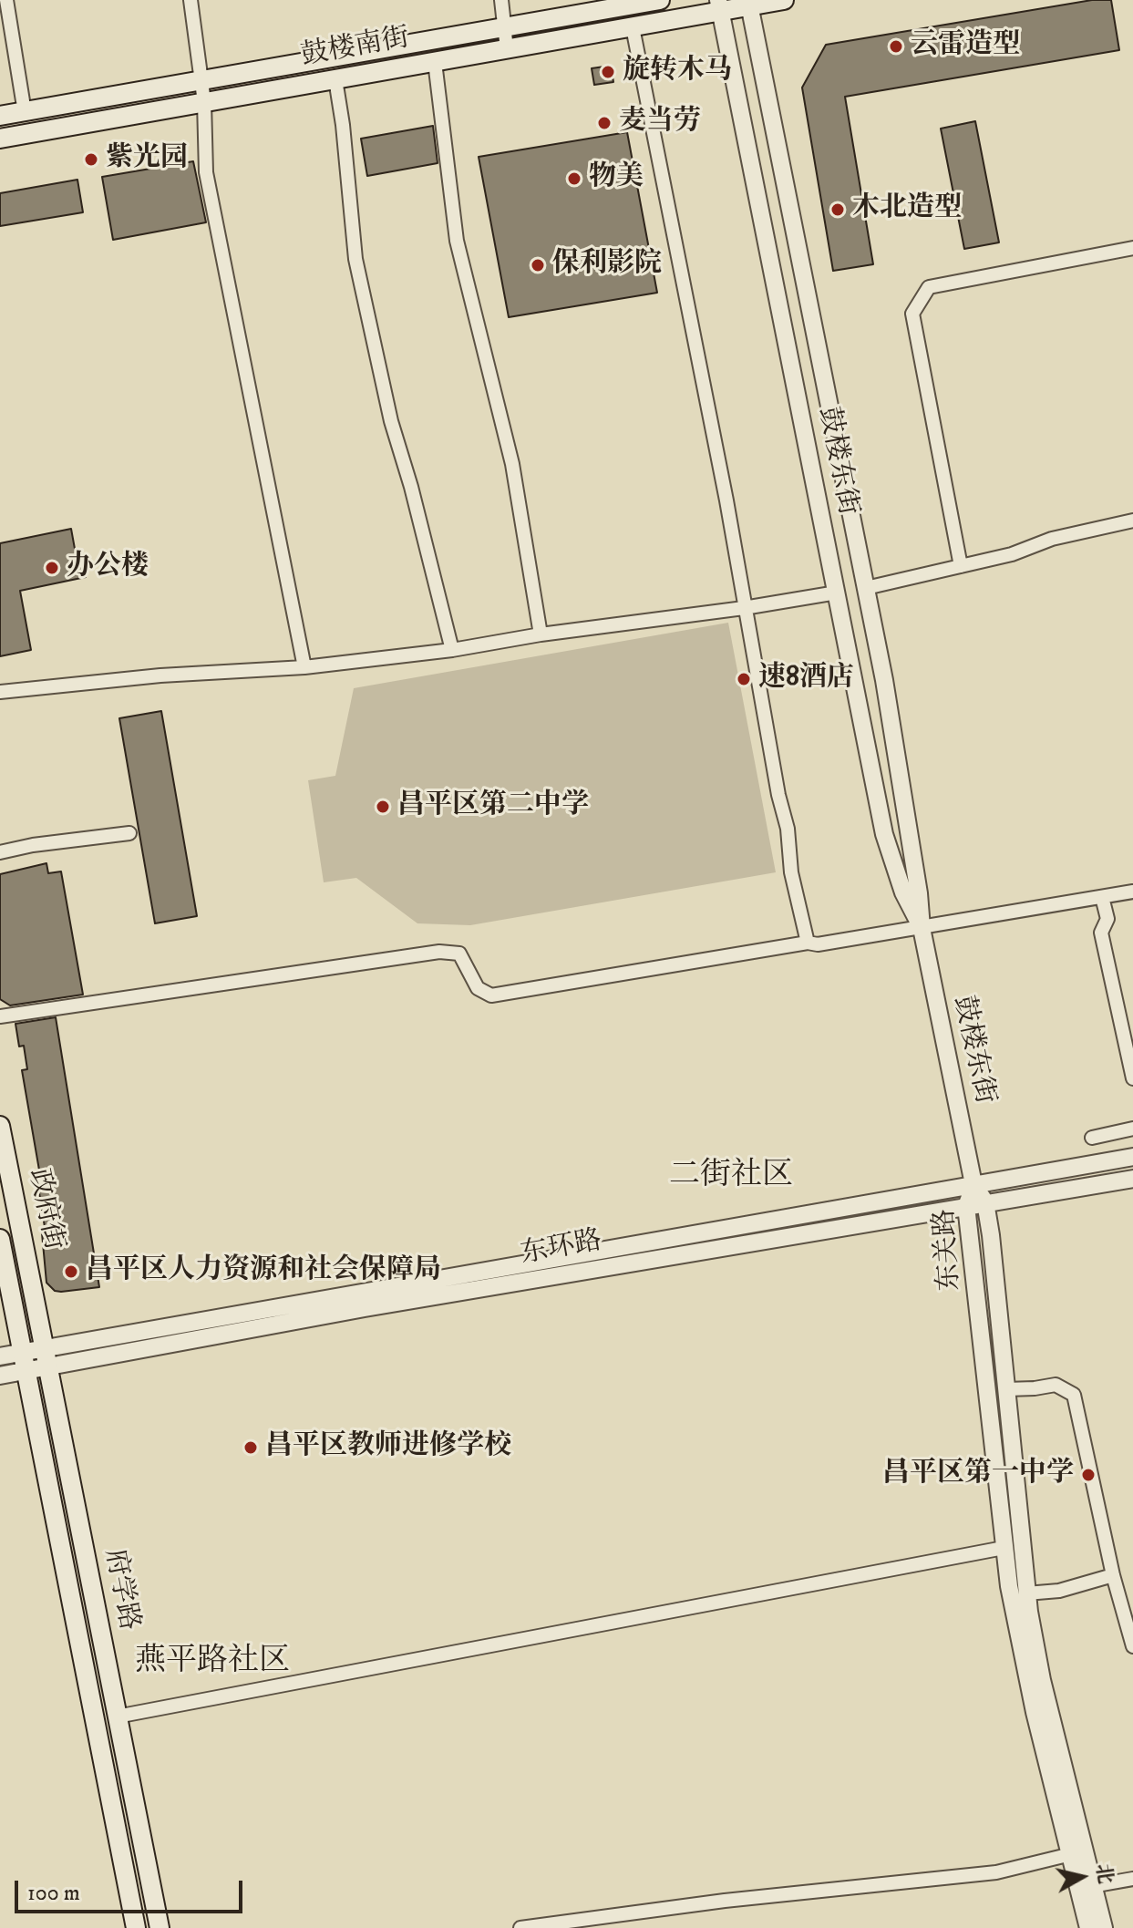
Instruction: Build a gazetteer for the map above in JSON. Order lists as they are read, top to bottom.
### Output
{
  "streets": {
    "main road": ["鼓楼南街", "政府街", "府学路"],
    "street": ["鼓楼东街", "东环路", "东关路"]
  },
  "crossings": [
    ["鼓楼南街", "鼓楼东街"],
    ["鼓楼东街", "东环路"],
    ["鼓楼东街", "东关路"],
    ["政府街", "东环路"],
    ["政府街", "府学路"],
    ["东环路", "东关路"],
    ["东环路", "府学路"]
  ],
  "districts": ["二街社区", "燕平路社区"],
  "places": [
    "云雷造型",
    "旋转木马",
    "麦当劳",
    "紫光园",
    "物美",
    "木北造型",
    "保利影院",
    "办公楼",
    "速8酒店",
    "昌平区第二中学",
    "昌平区人力资源和社会保障局",
    "昌平区教师进修学校",
    "昌平区第一中学"
  ],
  "scale_bar": "100 m",
  "north": "right"
}
